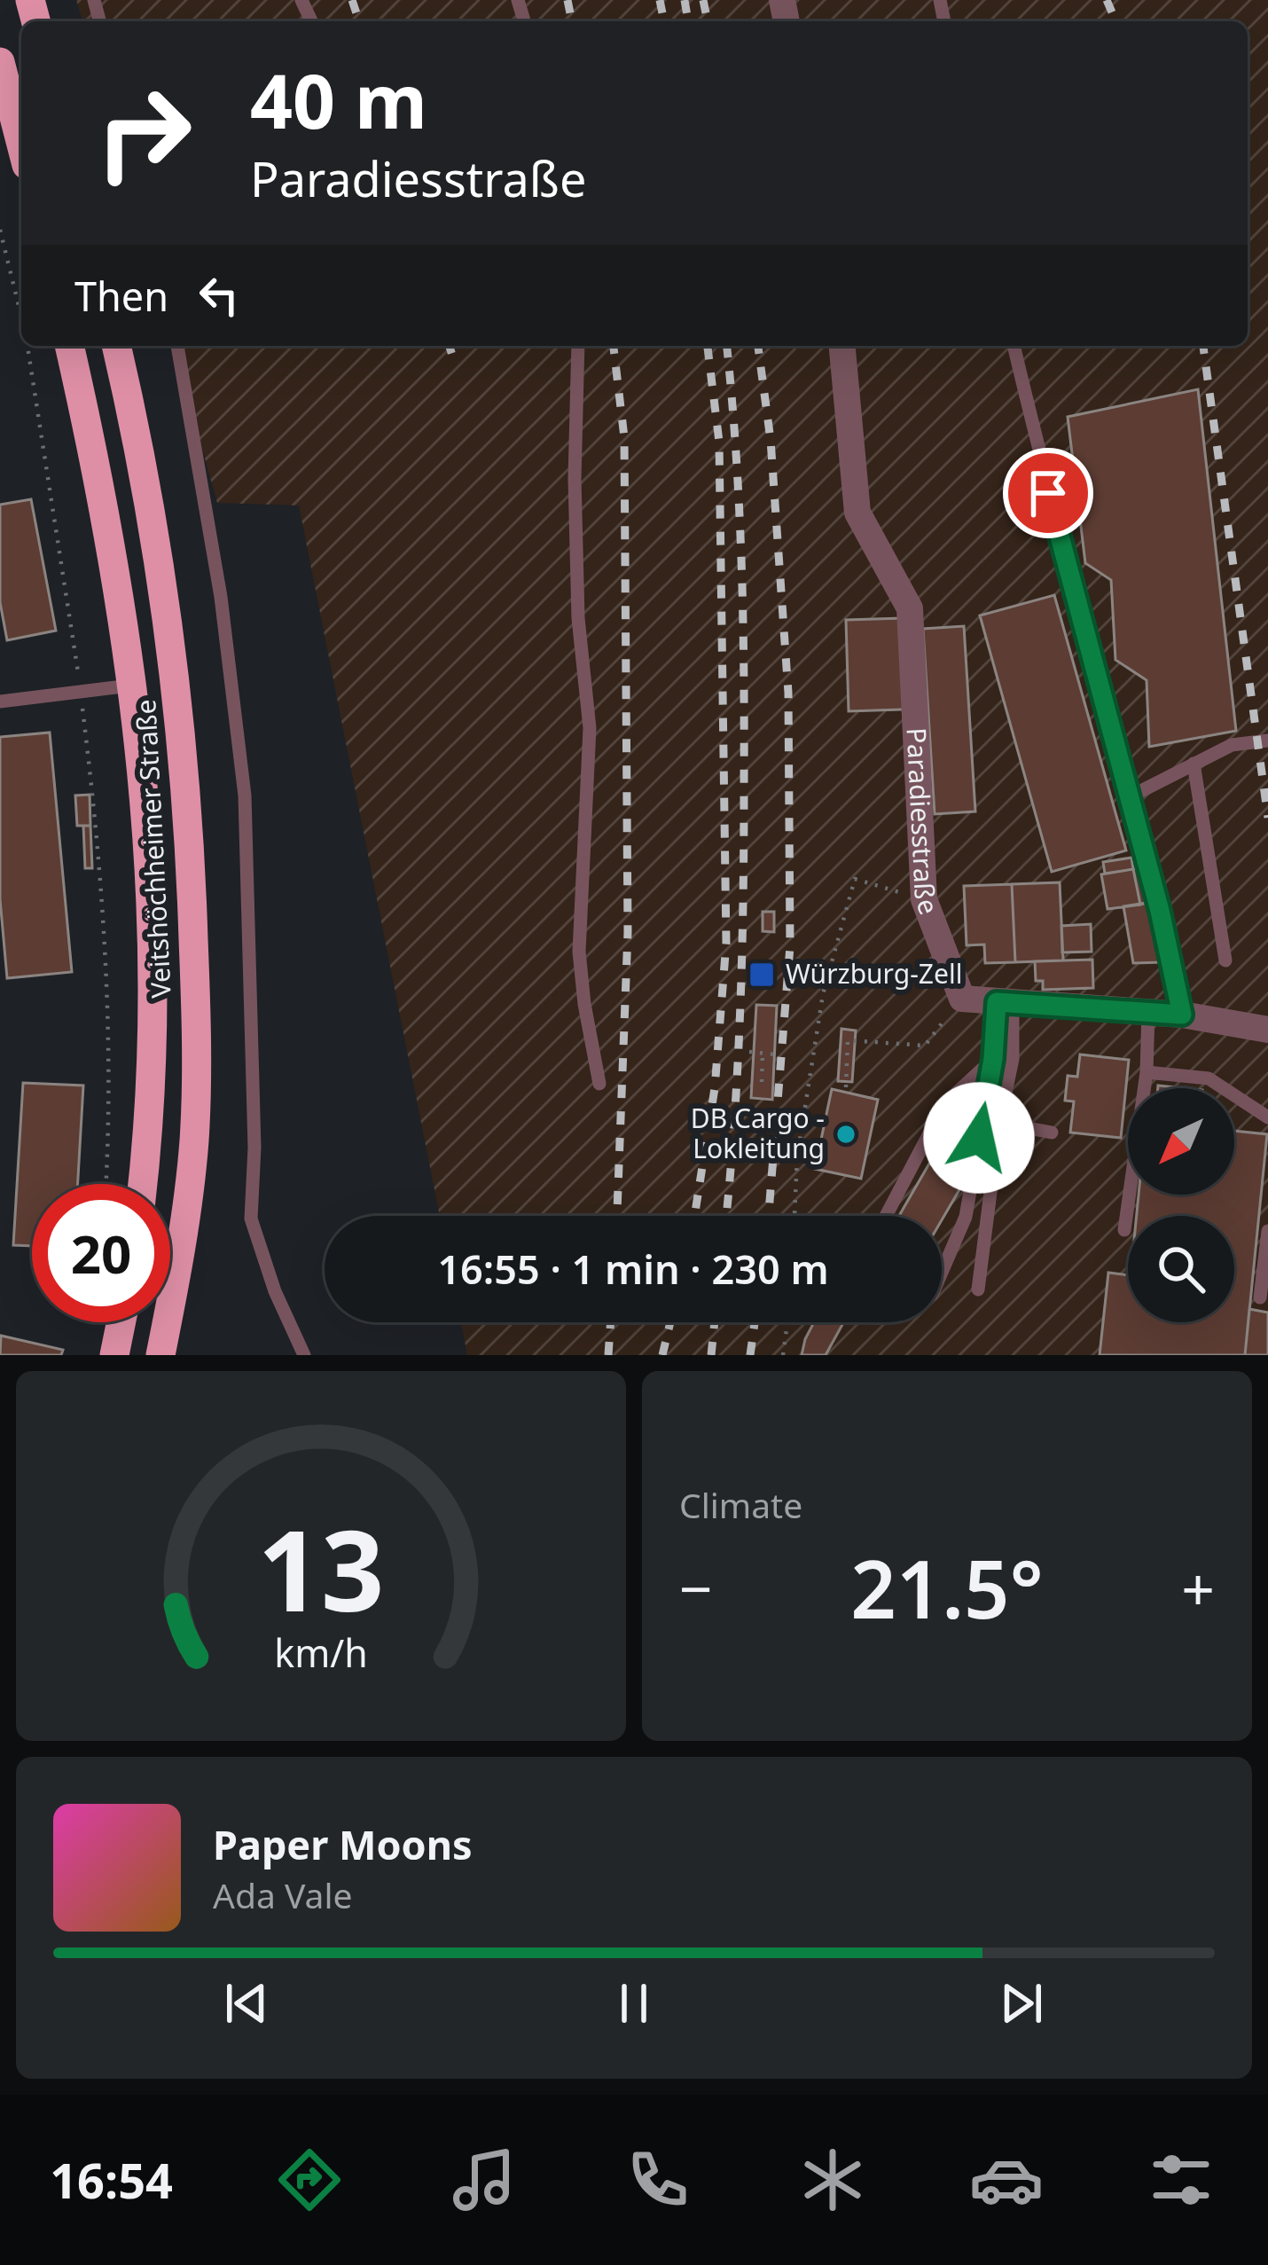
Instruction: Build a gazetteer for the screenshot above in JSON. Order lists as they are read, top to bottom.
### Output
{
  "streets": {
    "highway": ["Veitshöchheimer Straße"],
    "street": ["Paradiesstraße"]
  },
  "places": {
    "transit": ["Würzburg-Zell"],
    "other": ["DB Cargo - Lokleitung"]
  },
  "north": "bottom left",
  "page": {
    "turn": ["40 m", "Paradiesstraße"],
    "then": "Then",
    "limit": "20",
    "trip": "16:55 · 1 min · 230 m",
    "tile": "Climate",
    "heat": ["−", "21.5°", "+"],
    "song": ["Paper Moons", "Ada Vale"],
    "tabs": "16:54",
    "gauge": ["13", "km/h"]
  }
}
